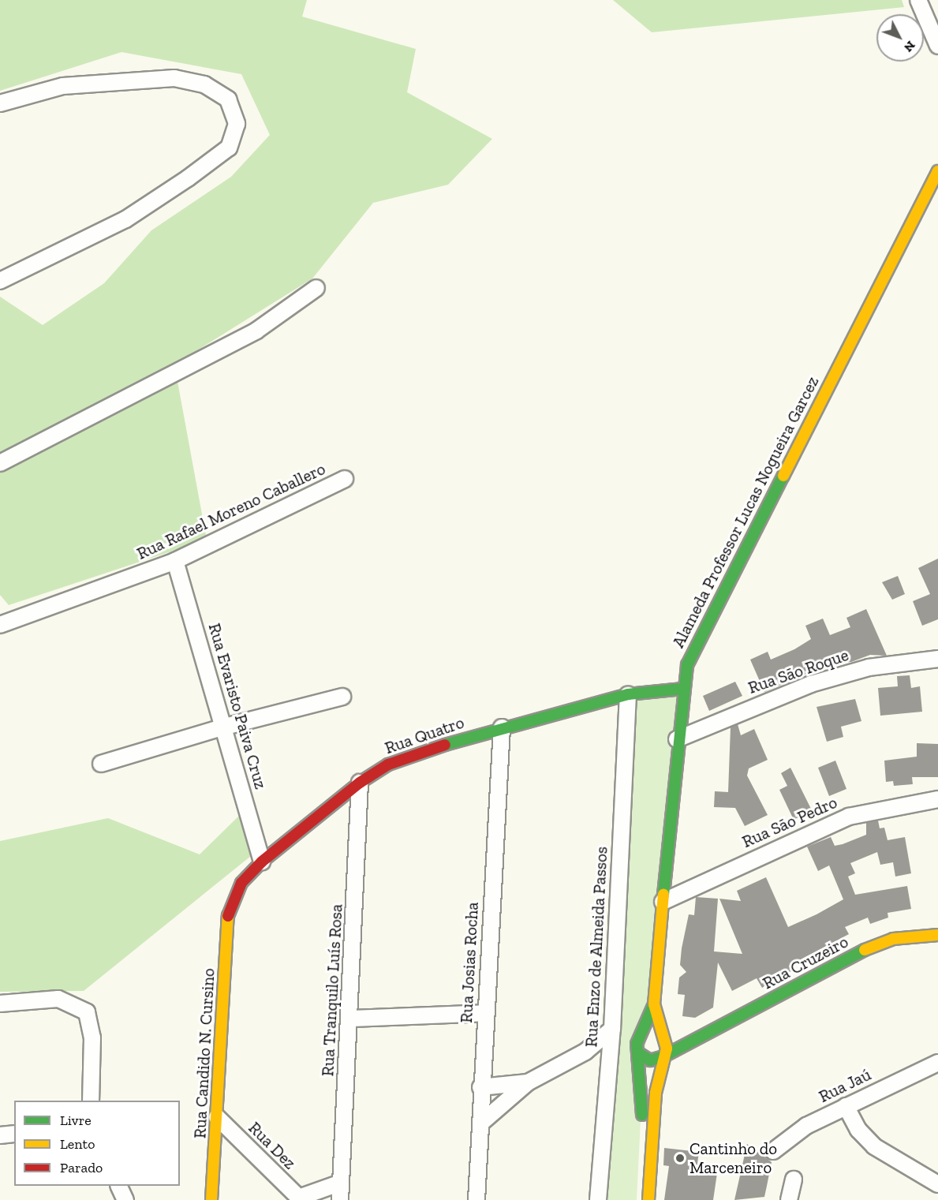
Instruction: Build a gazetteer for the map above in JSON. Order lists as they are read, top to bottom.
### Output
{
  "streets": {
    "main road": [
      "Alameda Professor Lucas Nogueira Garcez",
      "Rua Quatro",
      "Rua Cruzeiro",
      "Rua Candido N. Cursino"
    ],
    "street": [
      "Rua Rafael Moreno Caballero",
      "Rua São Roque",
      "Rua Evaristo Paiva Cruz",
      "Rua São Pedro",
      "Rua Enzo de Almeida Passos",
      "Rua Josias Rocha",
      "Rua Tranquilo Luís Rosa",
      "Rua Jaú",
      "Rua Dez"
    ]
  },
  "crossings": [
    ["Rua Rafael Moreno Caballero", "Rua Evaristo Paiva Cruz"],
    ["Alameda Professor Lucas Nogueira Garcez", "Rua São Roque"],
    ["Alameda Professor Lucas Nogueira Garcez", "Rua Quatro"],
    ["Alameda Professor Lucas Nogueira Garcez", "Rua São Pedro"],
    ["Alameda Professor Lucas Nogueira Garcez", "Rua Cruzeiro"],
    ["Rua Evaristo Paiva Cruz", "Rua Quatro"],
    ["Rua Quatro", "Rua Enzo de Almeida Passos"],
    ["Rua Quatro", "Rua Josias Rocha"],
    ["Rua Quatro", "Rua Tranquilo Luís Rosa"],
    ["Rua Quatro", "Rua Candido N. Cursino"],
    ["Rua Candido N. Cursino", "Rua Dez"]
  ],
  "places": ["Cantinho do Marceneiro"],
  "legend": ["Livre", "Lento", "Parado"],
  "north": "bottom right"
}
